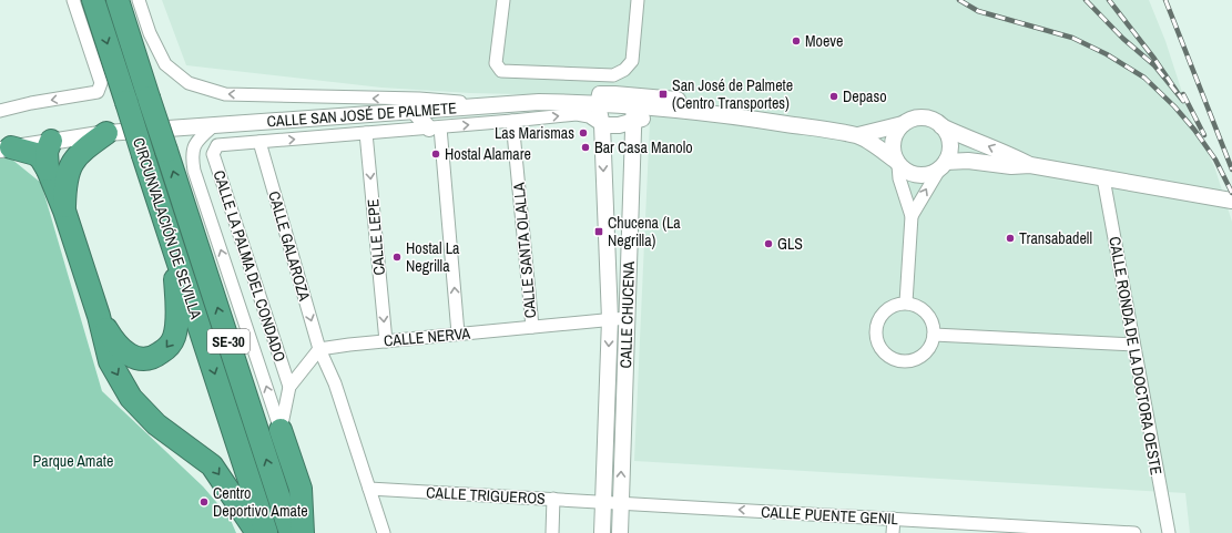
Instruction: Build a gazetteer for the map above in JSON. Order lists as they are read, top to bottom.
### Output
{
  "streets": {
    "highway": ["CIRCUNVALACIÓN DE SEVILLA", "SE-30"],
    "street": [
      "CALLE SAN JOSÉ DE PALMETE",
      "CALLE LEPE",
      "CALLE GALAROZA",
      "CALLE SANTA OLALLA",
      "CALLE LA PALMA DEL CONDADO",
      "CALLE CHUCENA",
      "CALLE NERVA",
      "CALLE RONDA DE LA DOCTORA OESTE",
      "CALLE TRIGUEROS",
      "CALLE PUENTE GENIL"
    ]
  },
  "crossings": [
    ["CALLE SAN JOSÉ DE PALMETE", "CALLE LEPE"],
    ["CALLE SAN JOSÉ DE PALMETE", "CALLE GALAROZA"],
    ["CALLE SAN JOSÉ DE PALMETE", "CALLE SANTA OLALLA"],
    ["CALLE SAN JOSÉ DE PALMETE", "CALLE LA PALMA DEL CONDADO"],
    ["CALLE SAN JOSÉ DE PALMETE", "CALLE CHUCENA"],
    ["CALLE LEPE", "CALLE NERVA"],
    ["CALLE GALAROZA", "CALLE NERVA"],
    ["CALLE GALAROZA", "CALLE TRIGUEROS"],
    ["CALLE SANTA OLALLA", "CALLE NERVA"],
    ["CALLE CHUCENA", "CALLE NERVA"],
    ["CALLE CHUCENA", "CALLE TRIGUEROS"],
    ["CALLE CHUCENA", "CALLE PUENTE GENIL"],
    ["CALLE TRIGUEROS", "CALLE PUENTE GENIL"]
  ],
  "one_way": ["CALLE PUENTE GENIL"],
  "parks": ["Parque Amate"],
  "places": {
    "other": [
      "Moeve",
      "Depaso",
      "Las Marismas",
      "Bar Casa Manolo",
      "Hostal Alamare",
      "Transabadell",
      "GLS",
      "Hostal La Negrilla",
      "Centro Deportivo Amate"
    ],
    "transit": ["San José de Palmete (Centro Transportes)", "Chucena (La Negrilla)"]
  }
}
